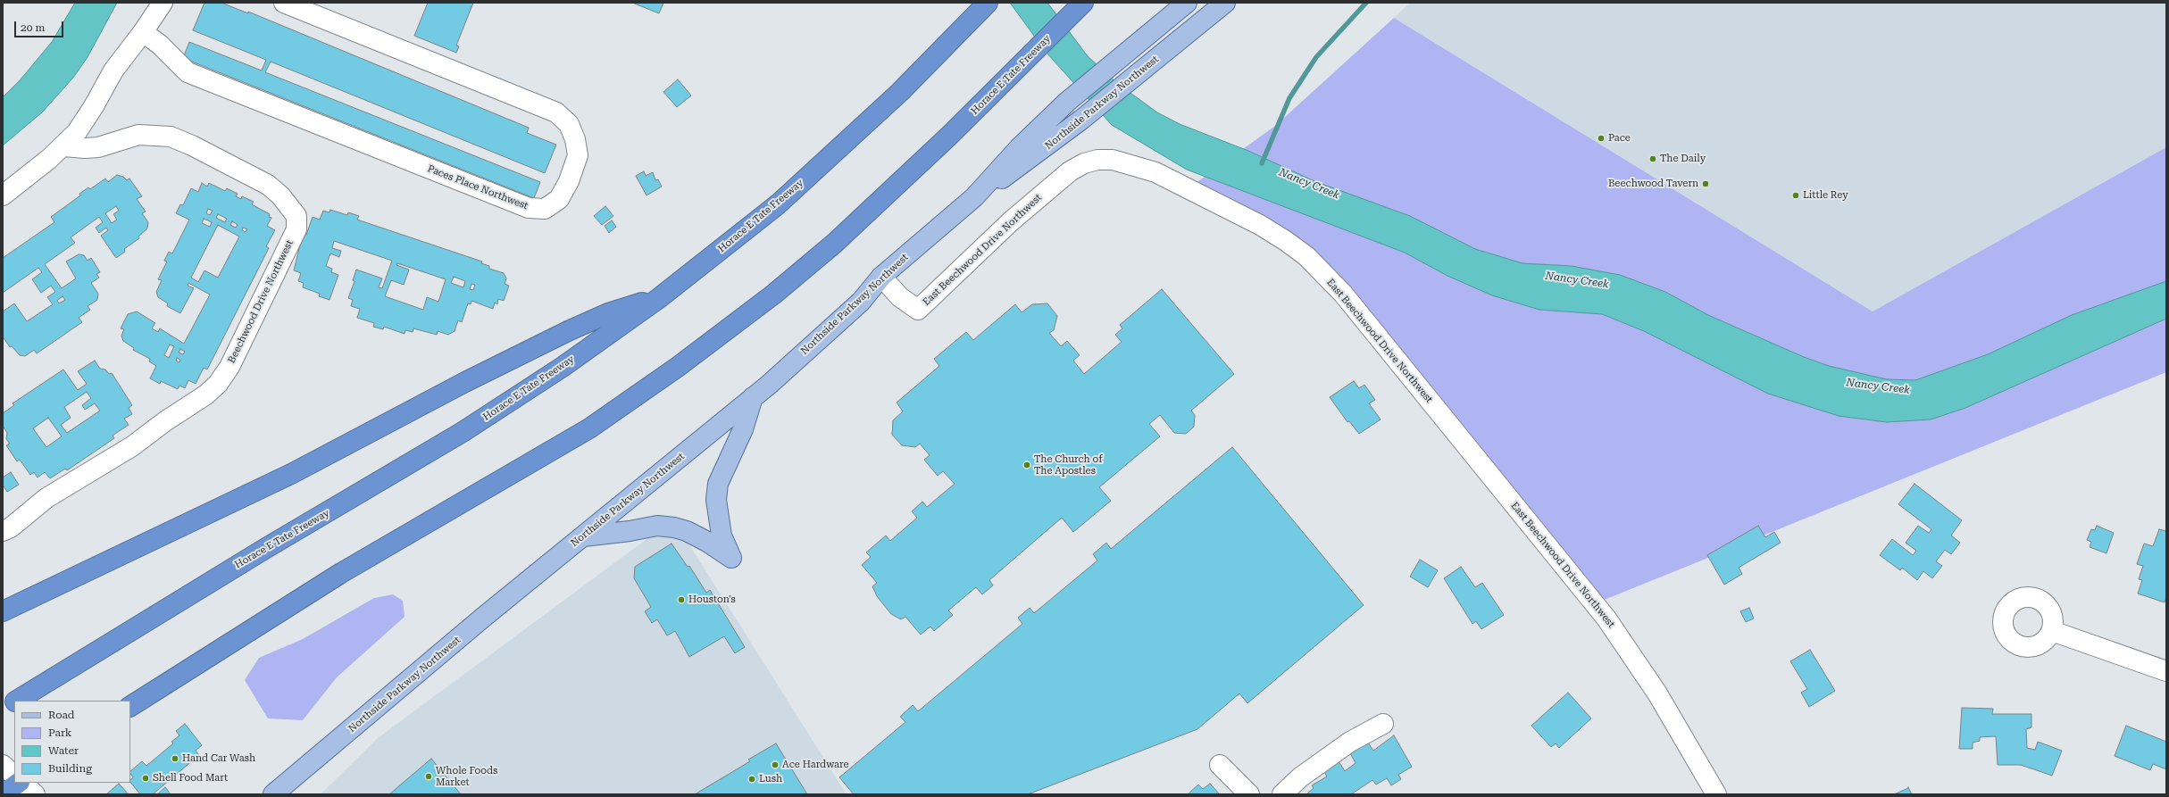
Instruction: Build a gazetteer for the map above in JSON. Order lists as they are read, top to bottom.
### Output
{
  "streets": {
    "highway": ["Horace E Tate Freeway"],
    "main road": ["Northside Parkway Northwest"],
    "street": ["Paces Place Northwest", "East Beechwood Drive Northwest", "Beechwood Drive Northwest"]
  },
  "crossings": [
    ["Northside Parkway Northwest", "East Beechwood Drive Northwest"]
  ],
  "water": ["Nancy Creek"],
  "places": [
    "Pace",
    "The Daily",
    "Beechwood Tavern",
    "Little Rey",
    "The Church of The Apostles",
    "Houston's",
    "Hand Car Wash",
    "Ace Hardware",
    "Whole Foods Market",
    "Shell Food Mart",
    "Lush"
  ],
  "legend": [
    "Road",
    "Park",
    "Water",
    "Building"
  ],
  "scale_bar": "20 m"
}
